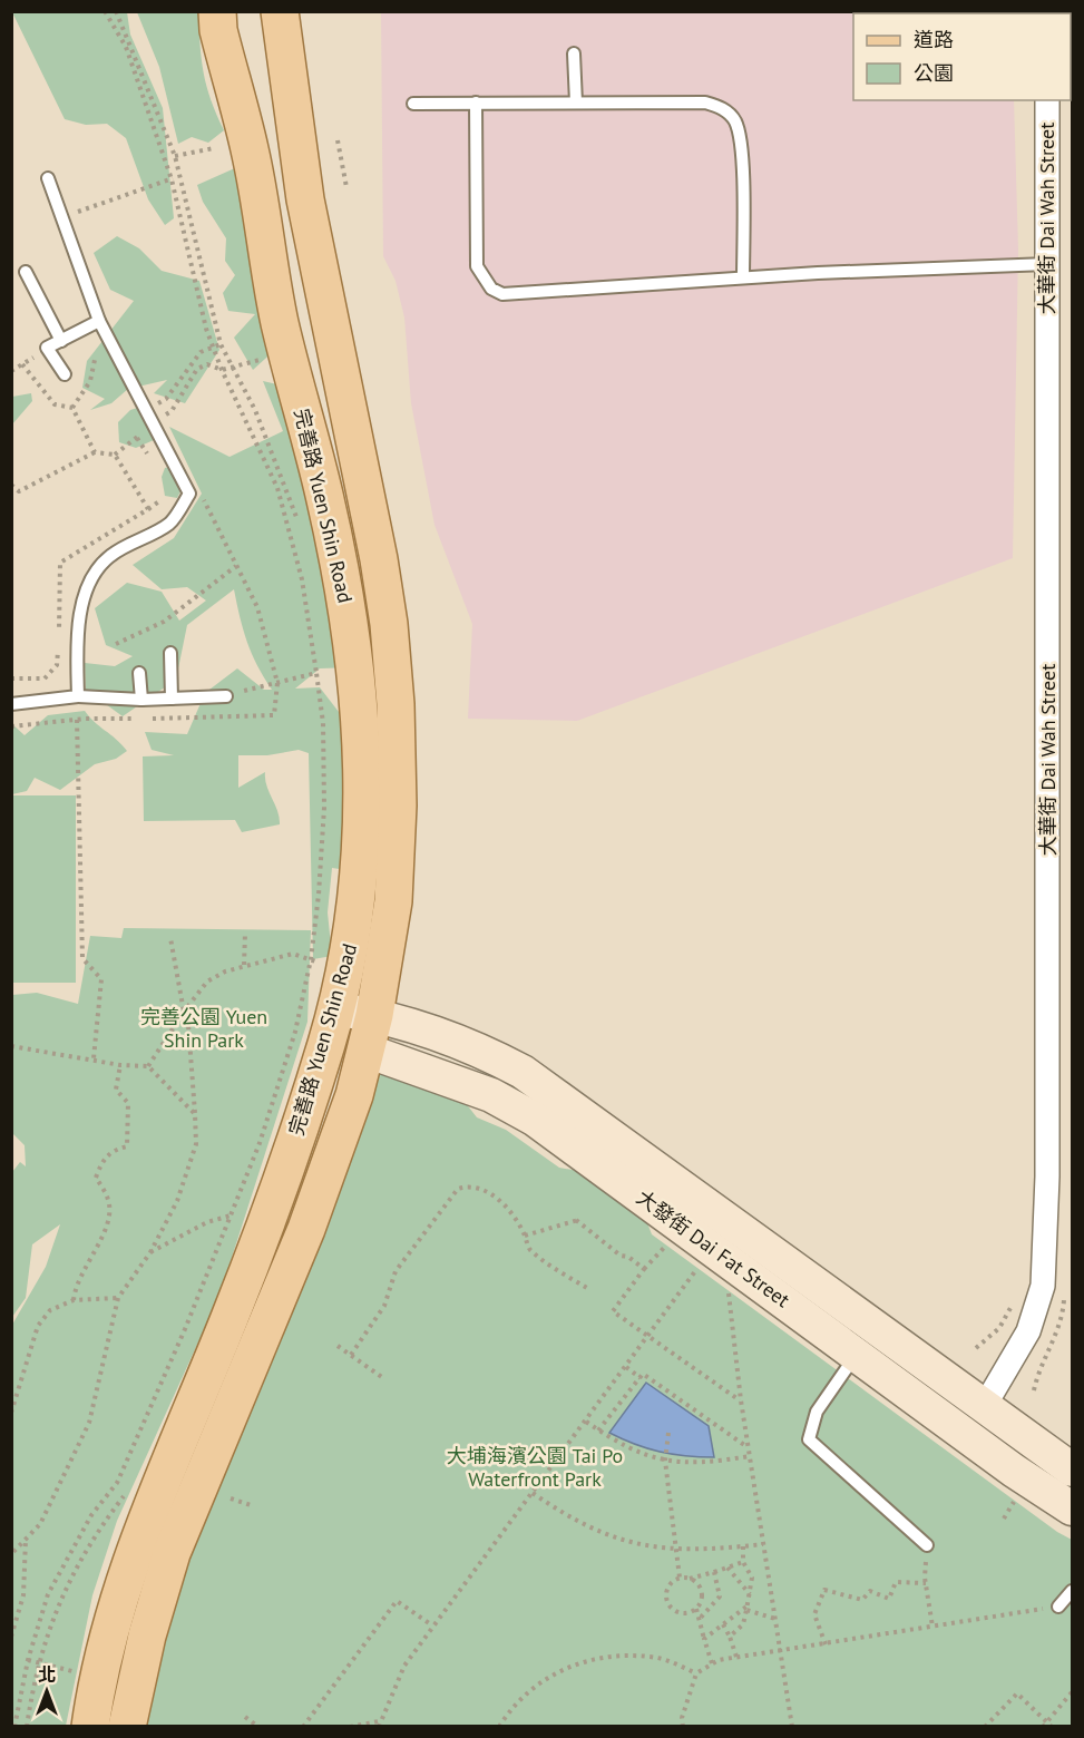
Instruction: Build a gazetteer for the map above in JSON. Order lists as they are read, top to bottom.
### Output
{
  "streets": {
    "main road": ["完善路 Yuen Shin Road"],
    "street": ["大華街 Dai Wah Street", "大發街 Dai Fat Street"]
  },
  "crossings": [
    ["大華街 Dai Wah Street", "大發街 Dai Fat Street"],
    ["完善路 Yuen Shin Road", "大發街 Dai Fat Street"]
  ],
  "parks": ["完善公園 Yuen Shin Park", "大埔海濱公園 Tai Po Waterfront Park"],
  "legend": ["道路", "公園"],
  "north": "top"
}
